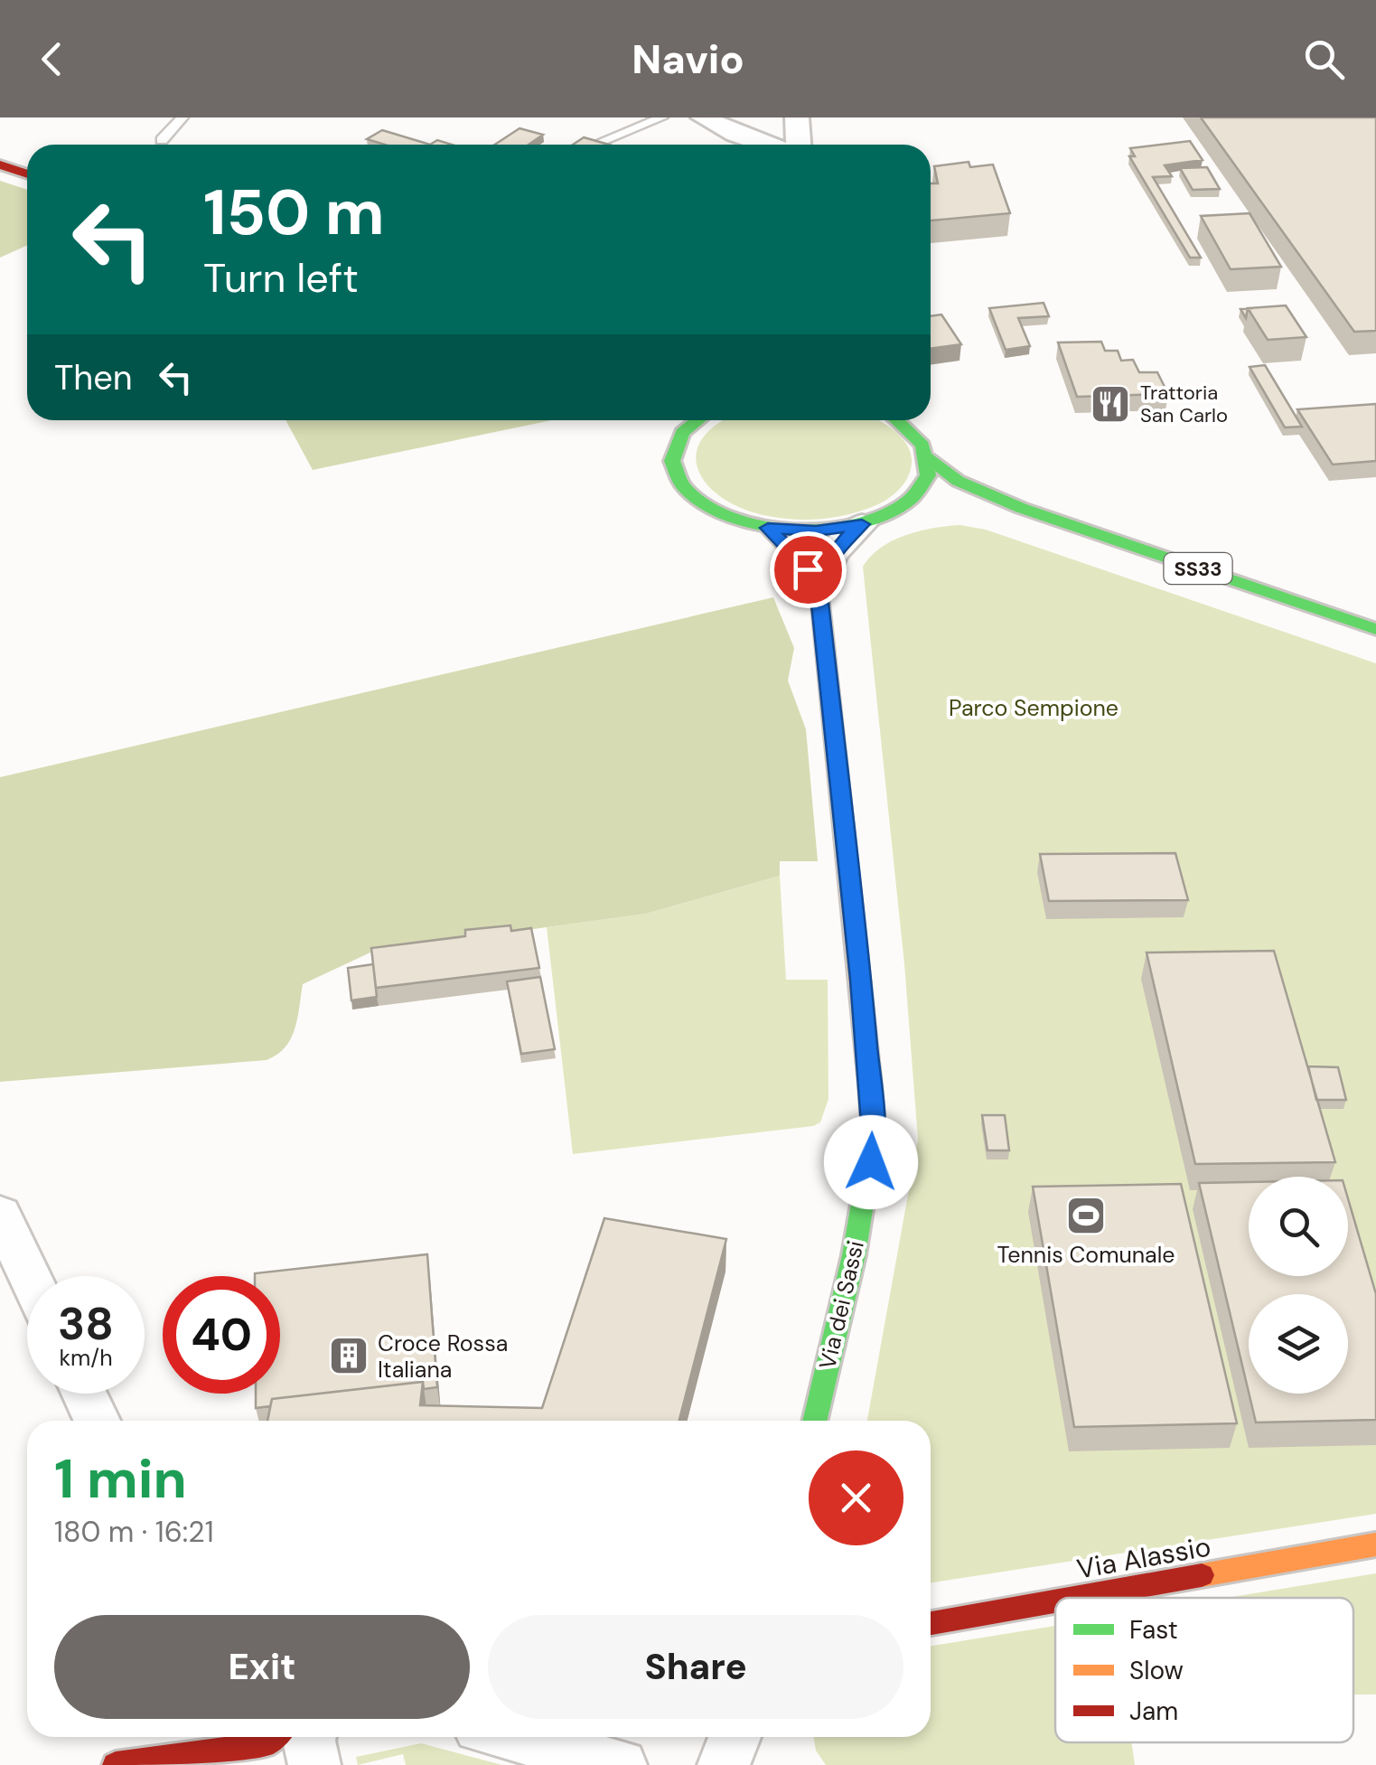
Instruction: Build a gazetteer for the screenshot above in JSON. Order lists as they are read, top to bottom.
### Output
{
  "streets": {
    "street": ["SS33", "Via dei Sassi", "Via Alassio"]
  },
  "parks": ["Parco Sempione"],
  "places": {
    "restaurant": ["Trattoria San Carlo"],
    "sports": ["Tennis Comunale"],
    "building": ["Croce Rossa Italiana"]
  },
  "legend": ["Fast", "Slow", "Jam"],
  "page": {
    "header": "Navio",
    "turn": ["150 m", "Turn left"],
    "then": "Then",
    "speed": "38 km/h",
    "limit": "40",
    "heading": ["1 min", "180 m · 16:21"],
    "buttons": ["Exit", "Share"]
  }
}
